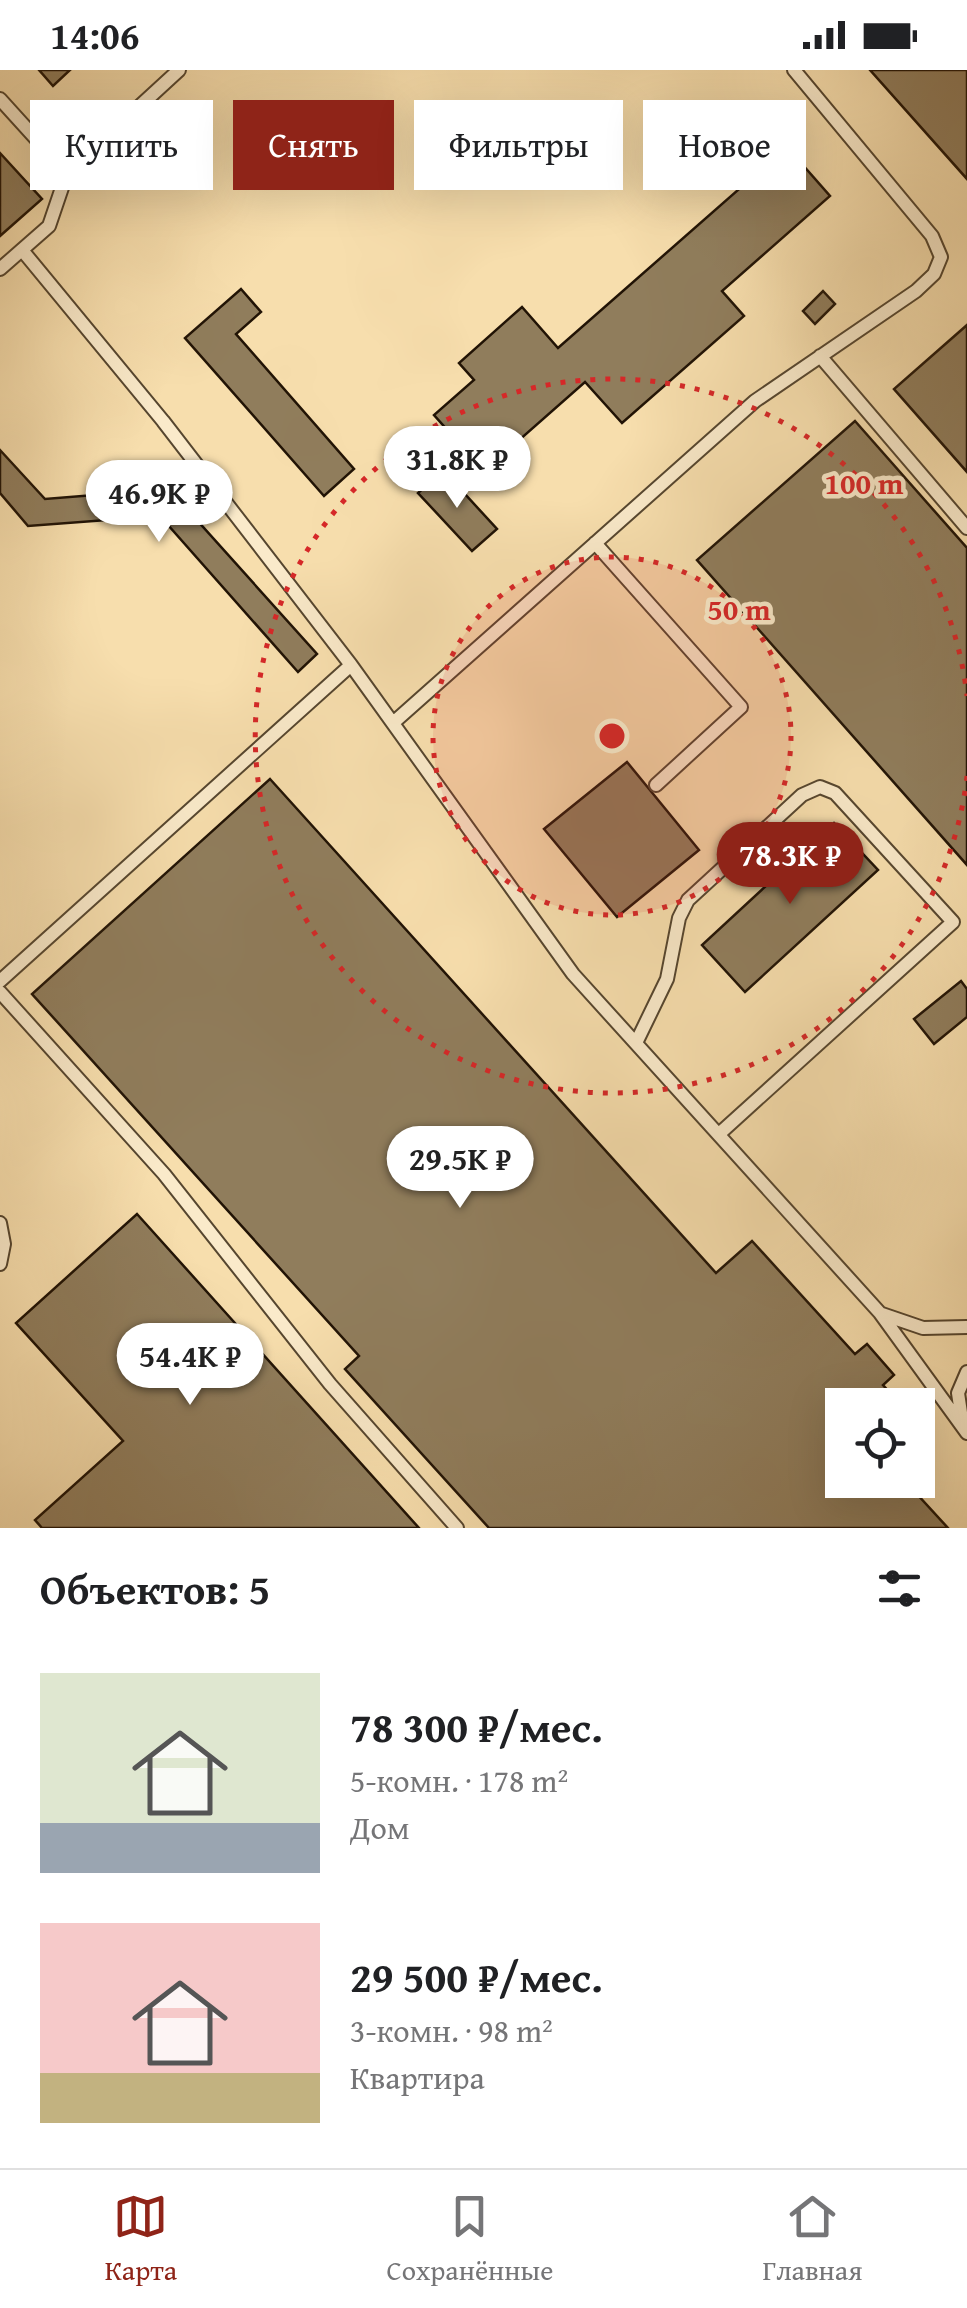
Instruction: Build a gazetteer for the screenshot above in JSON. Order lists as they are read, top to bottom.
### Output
{
  "page": {
    "status": "14:06",
    "chip": [
      "Купить",
      "Снять",
      "Фильтры",
      "Новое"
    ],
    "price": [
      "31.8K ₽",
      "46.9K ₽",
      "78.3K ₽",
      "29.5K ₽",
      "54.4K ₽"
    ],
    "heading": "Объектов: 5",
    "list": [
      {
        "name": "78 300 ₽/мес.",
        "note": "5-комн. · 178 m² · Дом"
      },
      {
        "name": "29 500 ₽/мес.",
        "note": "3-комн. · 98 m² · Квартира"
      }
    ],
    "tabs": ["Карта", "Сохранённые", "Главная"]
  },
  "rings": ["100 m", "50 m"]
}
